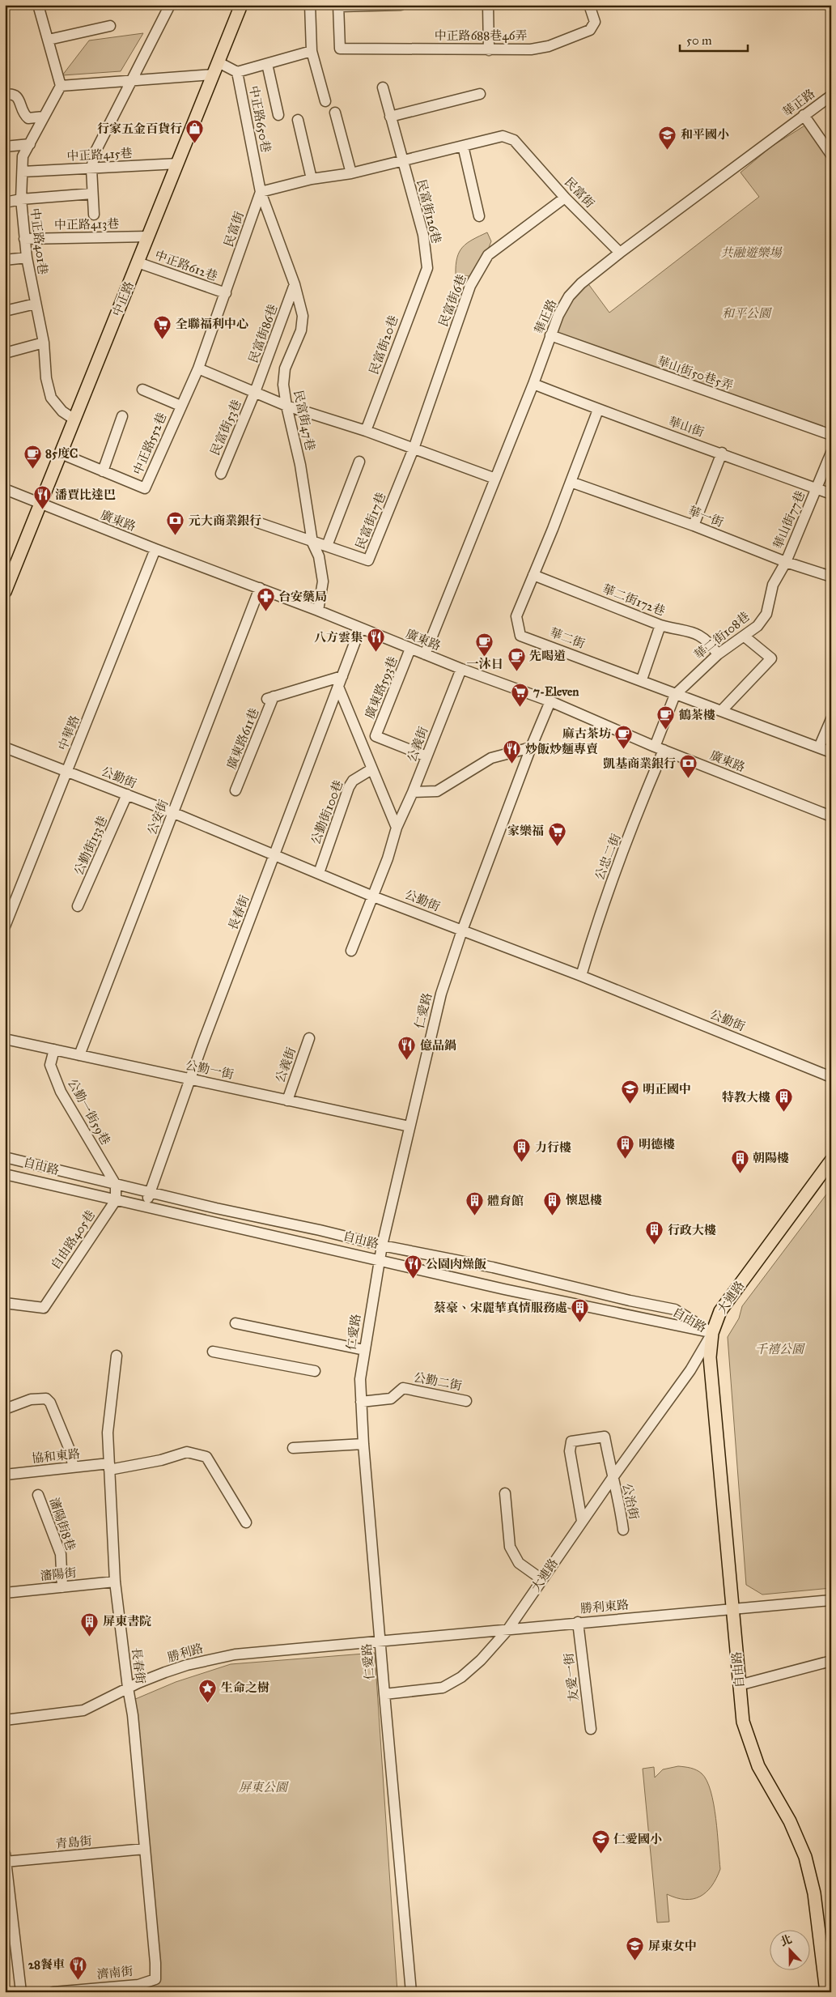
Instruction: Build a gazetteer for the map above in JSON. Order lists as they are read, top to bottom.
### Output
{
  "streets": {
    "main road": ["中正路", "自由路", "大連路"],
    "street": [
      "中正路688巷46弄",
      "華正路",
      "中正路650巷",
      "中正路415巷",
      "民富街",
      "民富街126巷",
      "中正路413巷",
      "中正路401巷",
      "中正路612巷",
      "民富街6巷",
      "民富街86巷",
      "民富街20巷",
      "華山街50巷5弄",
      "民富街47巷",
      "華山街",
      "民富街53巷",
      "中正路552巷",
      "華一街",
      "華山街77巷",
      "廣東路",
      "民富街17巷",
      "華二街172巷",
      "華二街108巷",
      "華二街",
      "廣東路593巷",
      "中華路",
      "廣東路611巷",
      "公義街",
      "公勤街",
      "公勤街100巷",
      "公安街",
      "公勤街133巷",
      "公忠二街",
      "長春街",
      "仁愛路",
      "公勤一街",
      "公勤一街59巷",
      "自由路405巷",
      "公勤二街",
      "協和東路",
      "公治街",
      "瀋陽街8巷",
      "瀋陽街",
      "勝利東路",
      "勝利路",
      "友愛一街",
      "青島街",
      "濟南街"
    ]
  },
  "crossings": [
    ["華正路", "民富街"],
    ["華正路", "華山街50巷5弄"],
    ["華正路", "華山街"],
    ["華正路", "廣東路"],
    ["中正路650巷", "民富街"],
    ["中正路650巷", "中正路"],
    ["中正路650巷", "民富街47巷"],
    ["中正路415巷", "中正路401巷"],
    ["中正路415巷", "中正路"],
    ["民富街", "民富街126巷"],
    ["民富街", "中正路612巷"],
    ["民富街", "民富街6巷"],
    ["民富街", "民富街47巷"],
    ["民富街", "中正路552巷"],
    ["民富街126巷", "民富街20巷"],
    ["中正路413巷", "中正路401巷"],
    ["中正路413巷", "中正路"],
    ["中正路401巷", "中正路"],
    ["中正路612巷", "中正路"],
    ["中正路", "中正路552巷"],
    ["中正路", "廣東路"],
    ["民富街6巷", "民富街17巷"],
    ["民富街86巷", "民富街47巷"],
    ["民富街86巷", "民富街53巷"],
    ["民富街47巷", "廣東路"],
    ["民富街47巷", "民富街17巷"],
    ["華山街", "華山街77巷"],
    ["華山街", "華二街"],
    ["華一街", "華山街77巷"],
    ["華一街", "華二街108巷"],
    ["華一街", "華二街"],
    ["華山街77巷", "華二街108巷"],
    ["廣東路", "華二街108巷"],
    ["廣東路", "廣東路593巷"],
    ["廣東路", "中華路"],
    ["廣東路", "公義街"],
    ["廣東路", "公安街"],
    ["廣東路", "公忠二街"],
    ["廣東路", "長春街"],
    ["廣東路", "仁愛路"],
    ["華二街172巷", "華二街108巷"],
    ["華二街172巷", "華二街"],
    ["華二街108巷", "華二街"],
    ["華二街108巷", "公忠二街"],
    ["廣東路593巷", "公義街"],
    ["中華路", "公勤街"],
    ["廣東路611巷", "長春街"],
    ["公義街", "公勤街"],
    ["公義街", "公勤一街"],
    ["公勤街", "公勤街100巷"],
    ["公勤街", "公安街"],
    ["公勤街", "公勤街133巷"],
    ["公勤街", "公忠二街"],
    ["公勤街", "長春街"],
    ["公勤街", "仁愛路"],
    ["公安街", "公勤一街"],
    ["長春街", "公勤一街"],
    ["長春街", "自由路"],
    ["長春街", "協和東路"],
    ["長春街", "瀋陽街"],
    ["長春街", "勝利路"],
    ["長春街", "青島街"],
    ["長春街", "濟南街"],
    ["仁愛路", "公勤一街"],
    ["仁愛路", "自由路"],
    ["仁愛路", "公勤二街"],
    ["仁愛路", "勝利東路"],
    ["仁愛路", "勝利路"],
    ["公勤一街", "公勤一街59巷"],
    ["公勤一街59巷", "自由路"],
    ["自由路", "自由路405巷"],
    ["自由路", "大連路"],
    ["自由路", "勝利東路"],
    ["大連路", "公治街"],
    ["大連路", "勝利東路"],
    ["瀋陽街8巷", "瀋陽街"],
    ["勝利東路", "勝利路"],
    ["勝利東路", "友愛一街"]
  ],
  "parks": [
    "共融遊樂場",
    "和平公園",
    "千禧公園",
    "屏東公園"
  ],
  "places": {
    "shop": ["行家五金百貨行"],
    "school or university": [
      "和平國小",
      "明正國中",
      "仁愛國小",
      "屏東女中"
    ],
    "supermarket": ["全聯福利中心", "7-Eleven", "家樂福"],
    "cafe": [
      "85度C",
      "一沐日",
      "先喝道",
      "鶴茶樓",
      "麻古茶坊"
    ],
    "restaurant": [
      "潘賈比達巴",
      "八方雲集",
      "炒飯炒麵專賣",
      "億品鍋",
      "公園肉燥飯",
      "28餐車"
    ],
    "bank": ["元大商業銀行", "凱基商業銀行"],
    "pharmacy": ["台安藥局"],
    "building": [
      "特教大樓",
      "明德樓",
      "力行樓",
      "朝陽樓",
      "懷恩樓",
      "體育館",
      "行政大樓",
      "蔡豪、宋麗華真情服務處",
      "屏東書院"
    ],
    "place": ["生命之樹"]
  },
  "scale_bar": "50 m",
  "north": "top"
}
